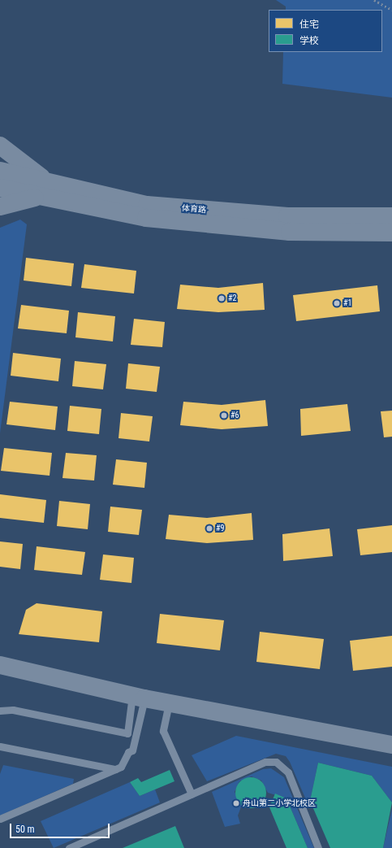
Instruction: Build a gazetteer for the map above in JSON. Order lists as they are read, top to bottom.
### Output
{
  "streets": {
    "street": ["体育路"]
  },
  "places": [
    "#2",
    "#1",
    "#6",
    "#9",
    "舟山第二小学北校区"
  ],
  "legend": ["住宅", "学校"],
  "scale_bar": "50 m"
}
